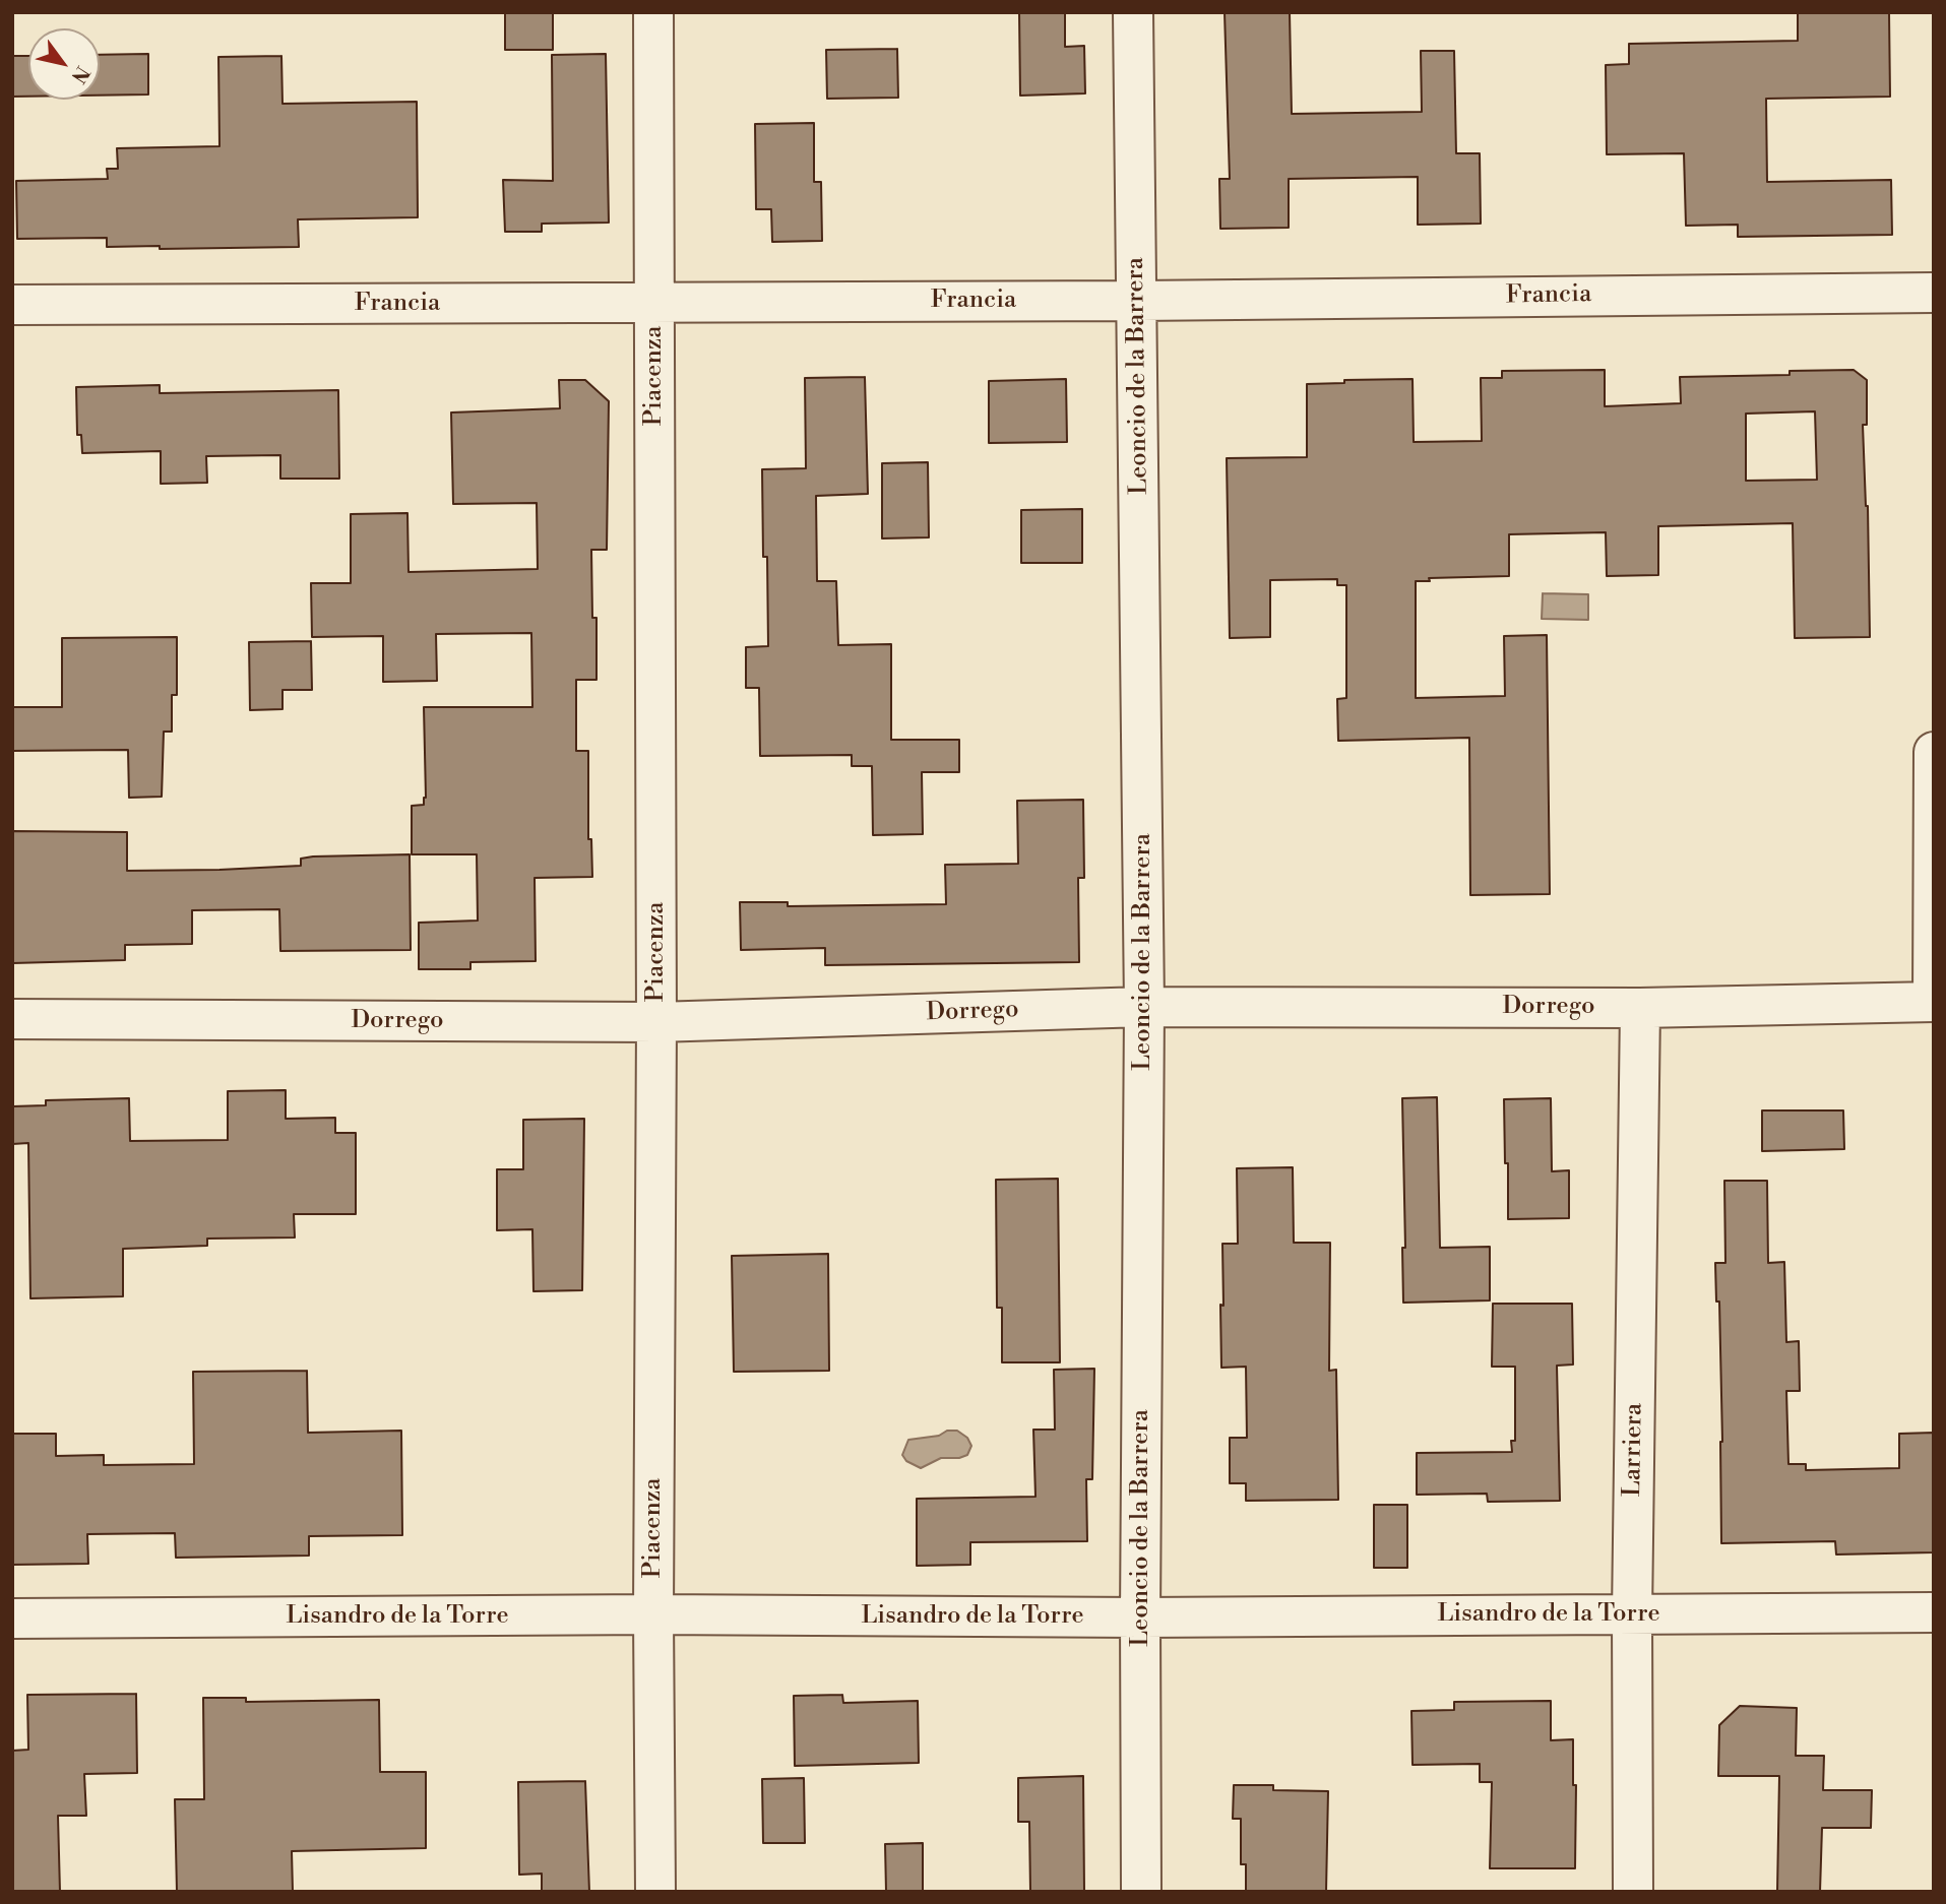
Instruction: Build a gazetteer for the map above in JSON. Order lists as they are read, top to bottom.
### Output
{
  "streets": {
    "street": [
      "Francia",
      "Piacenza",
      "Leoncio de la Barrera",
      "Dorrego",
      "Larriera",
      "Lisandro de la Torre"
    ]
  },
  "crossings": [
    ["Francia", "Piacenza"],
    ["Francia", "Leoncio de la Barrera"],
    ["Piacenza", "Dorrego"],
    ["Piacenza", "Lisandro de la Torre"],
    ["Leoncio de la Barrera", "Dorrego"],
    ["Leoncio de la Barrera", "Lisandro de la Torre"],
    ["Dorrego", "Larriera"],
    ["Larriera", "Lisandro de la Torre"]
  ],
  "north": "bottom right"
}
